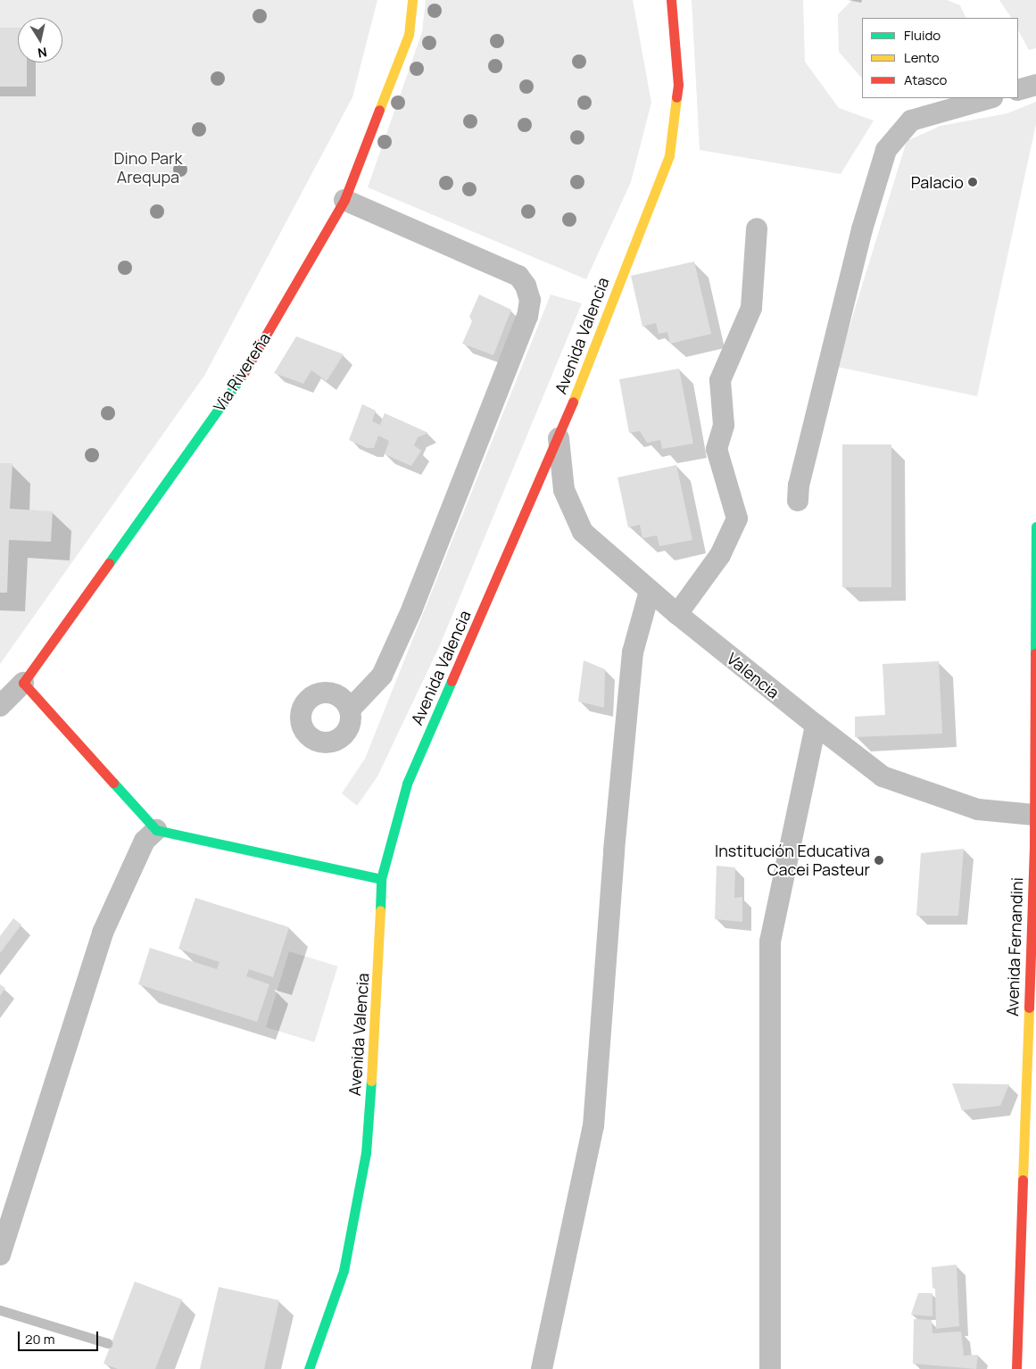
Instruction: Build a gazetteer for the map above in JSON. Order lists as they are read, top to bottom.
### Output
{
  "streets": {
    "street": [
      "Avenida Valencia",
      "Via Rivereña",
      "Valencia",
      "Avenida Fernandini"
    ]
  },
  "crossings": [
    ["Avenida Valencia", "Valencia"],
    ["Valencia", "Avenida Fernandini"]
  ],
  "parks": ["Dino Park Arequpa"],
  "places": ["Palacio", "Institución Educativa Cacei Pasteur"],
  "legend": ["Fluido", "Lento", "Atasco"],
  "scale_bar": "20 m",
  "north": "bottom"
}
